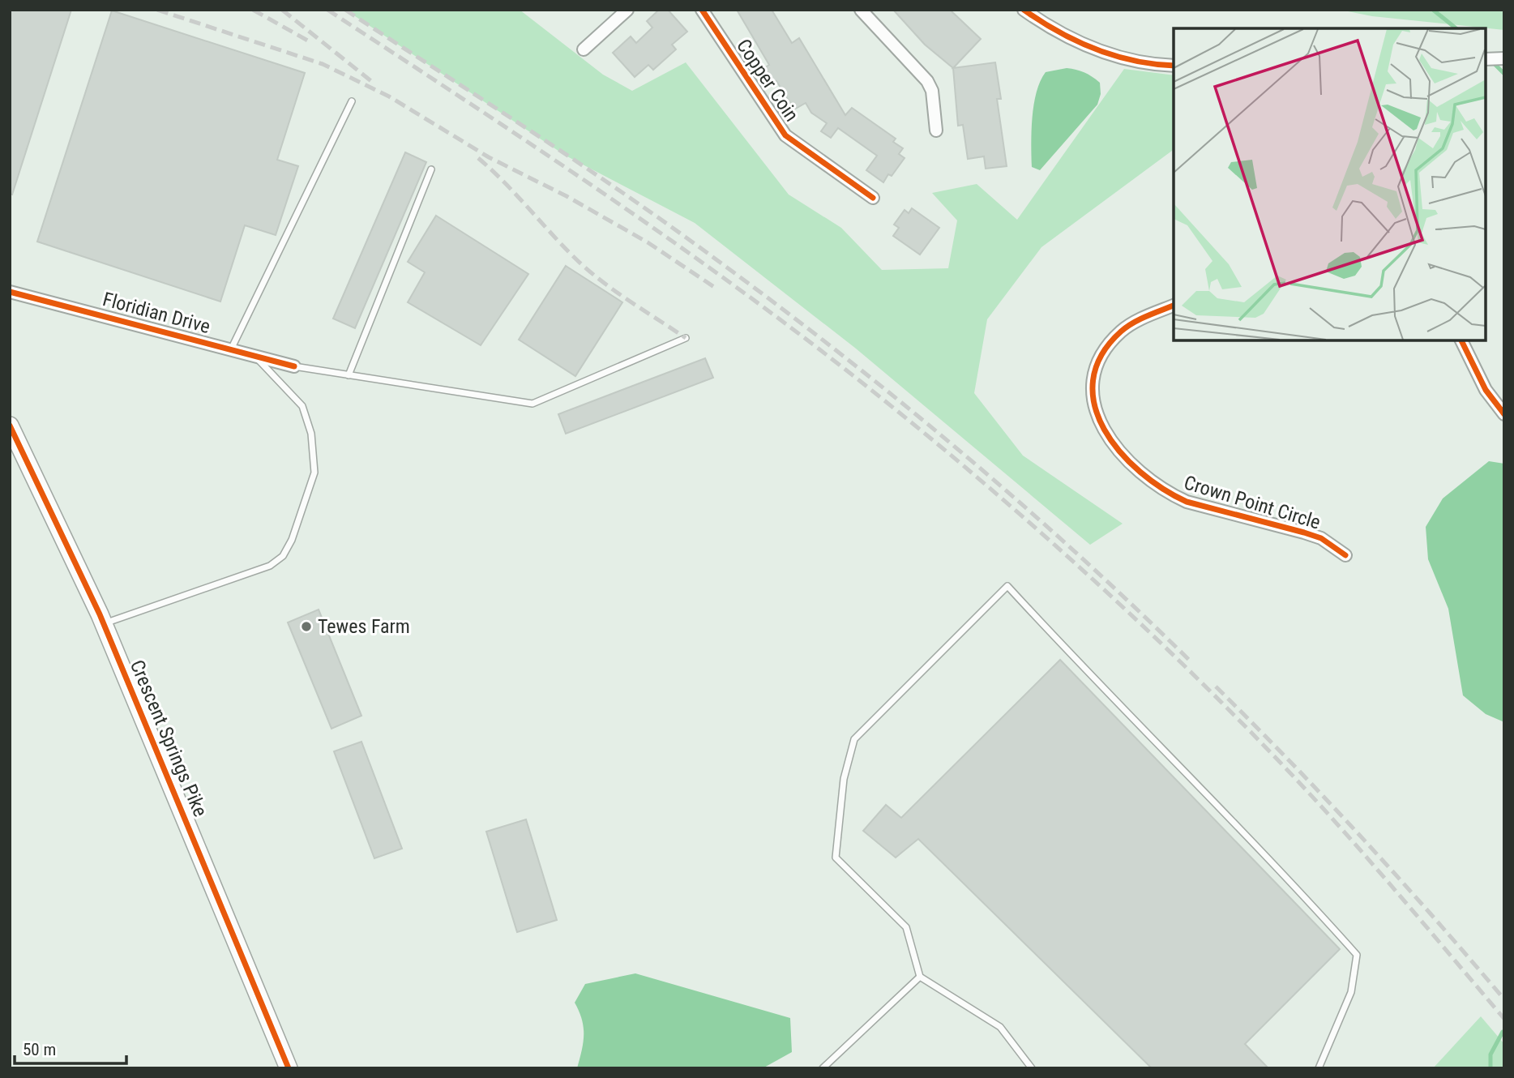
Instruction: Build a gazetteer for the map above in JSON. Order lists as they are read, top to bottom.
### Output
{
  "streets": {
    "main road": ["Crescent Springs Pike"],
    "street": ["Copper Coin", "Floridian Drive", "Crown Point Circle"]
  },
  "places": ["Tewes Farm"],
  "scale_bar": "50 m"
}
